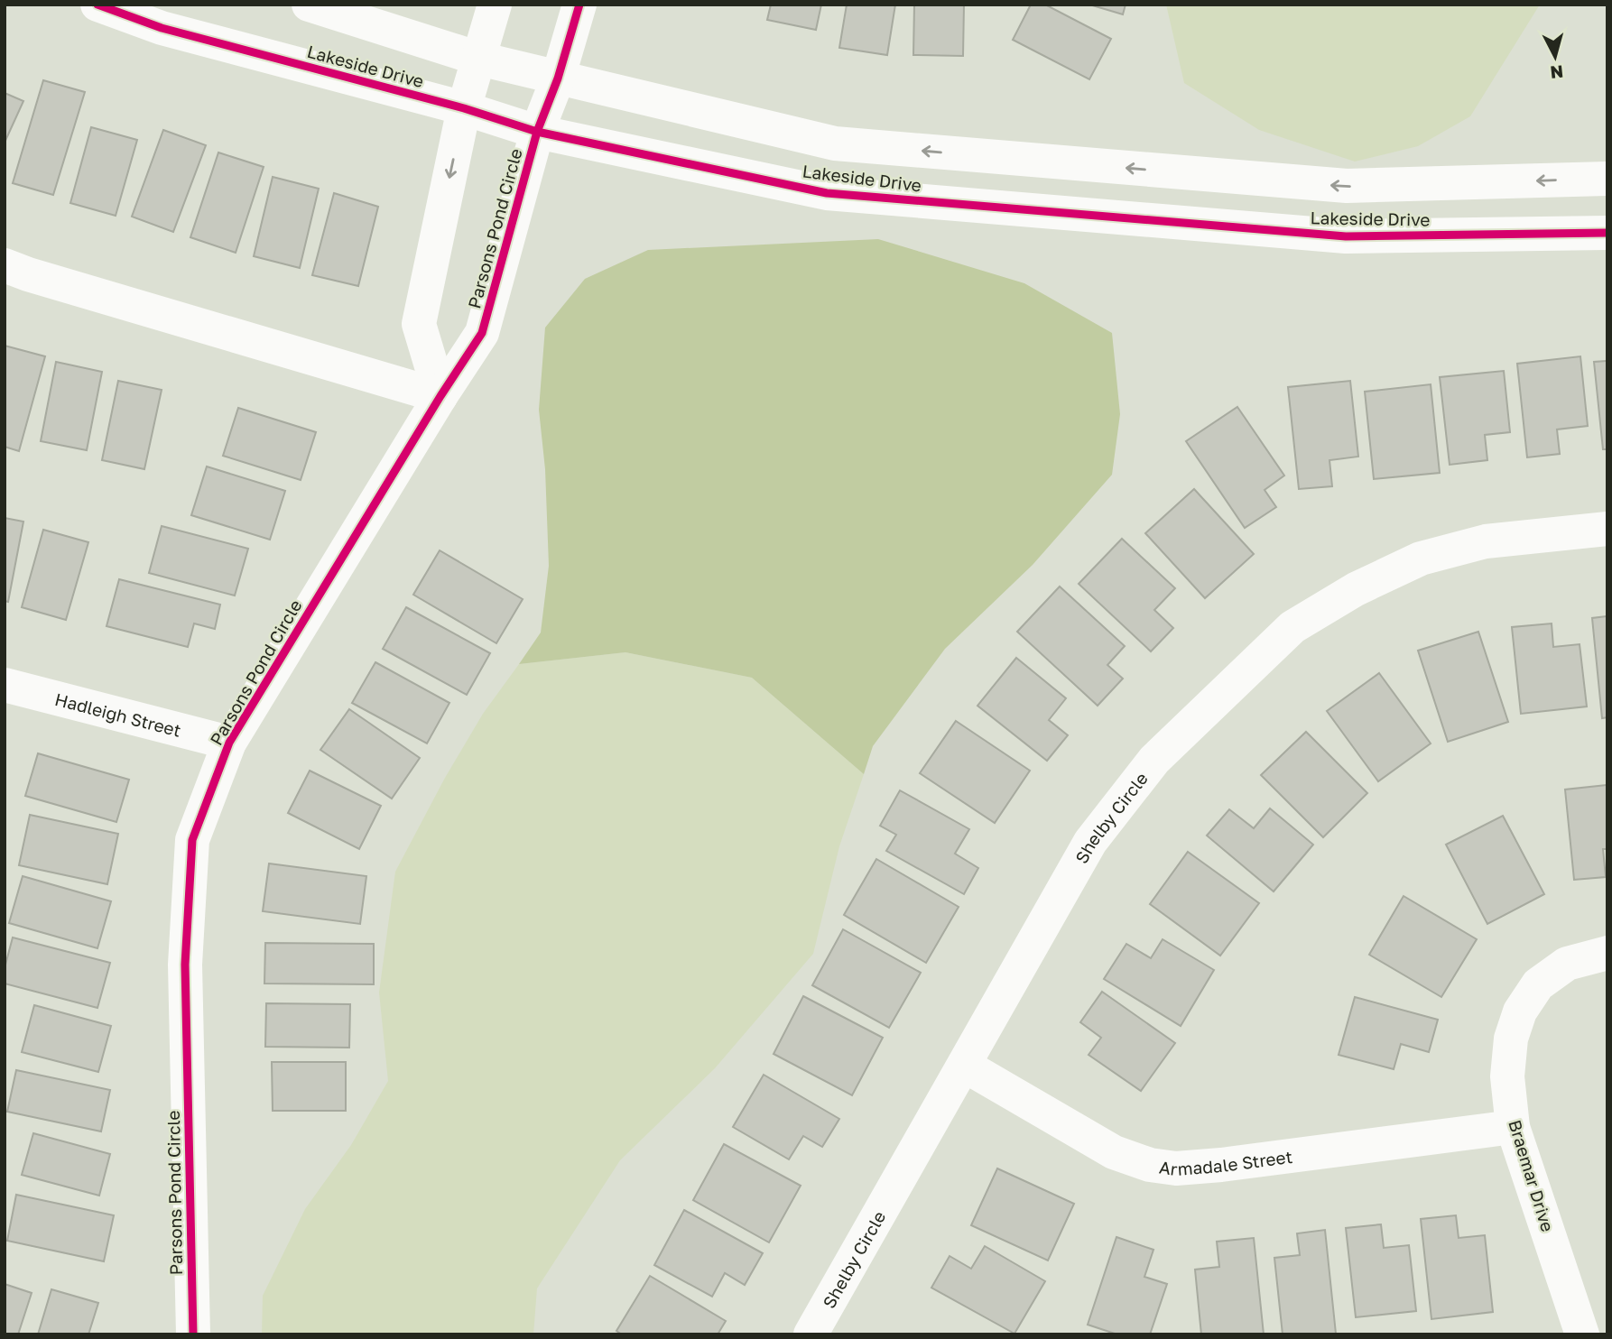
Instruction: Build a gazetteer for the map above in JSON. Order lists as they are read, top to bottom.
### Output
{
  "streets": {
    "street": [
      "Lakeside Drive",
      "Parsons Pond Circle",
      "Hadleigh Street",
      "Shelby Circle",
      "Armadale Street",
      "Braemar Drive"
    ]
  },
  "crossings": [
    ["Lakeside Drive", "Parsons Pond Circle"],
    ["Parsons Pond Circle", "Hadleigh Street"],
    ["Shelby Circle", "Armadale Street"],
    ["Armadale Street", "Braemar Drive"]
  ],
  "north": "bottom"
}
